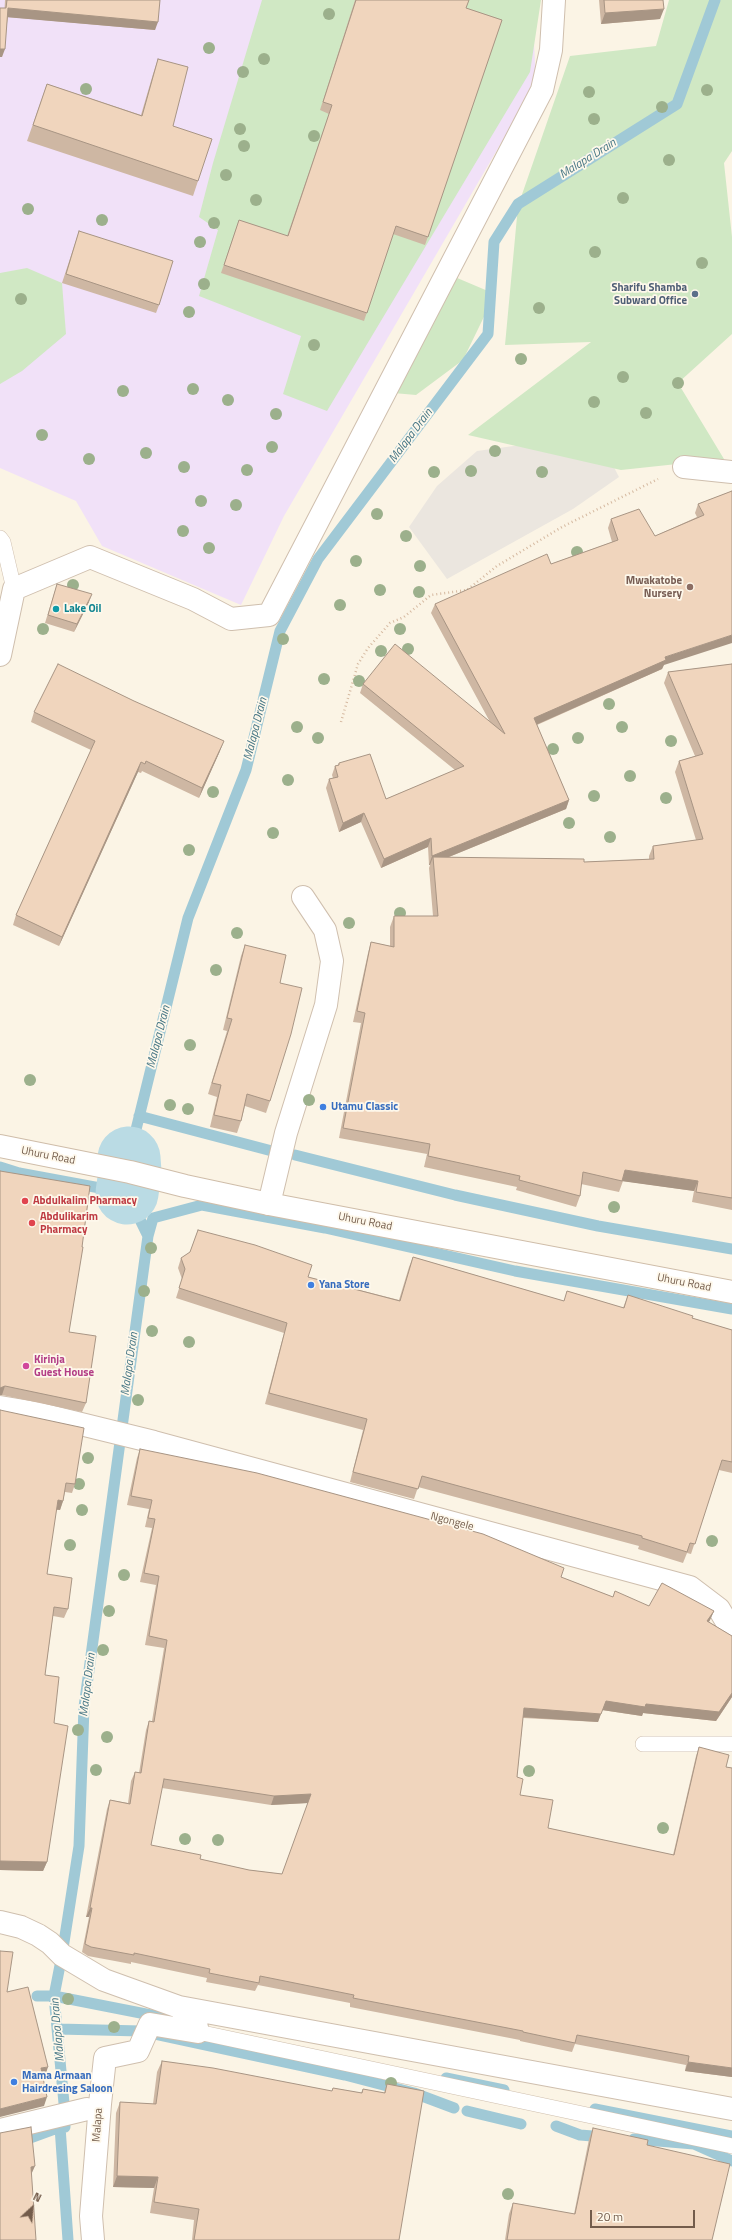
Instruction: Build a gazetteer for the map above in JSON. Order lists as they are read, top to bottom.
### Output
{
  "streets": {
    "street": ["Uhuru Road", "Ngongele", "Malapa"]
  },
  "water": ["Malapa Drain"],
  "places": [
    "Sharifu Shamba Subward Office",
    "Mwakatobe Nursery",
    "Lake Oil",
    "Utamu Classic",
    "Abdulkalim Pharmacy",
    "Abdulikarim Pharmacy",
    "Yana Store",
    "Kirinja Guest House",
    "Mama Armaan Hairdresing Saloon"
  ],
  "scale_bar": "20 m",
  "north": "top right"
}
